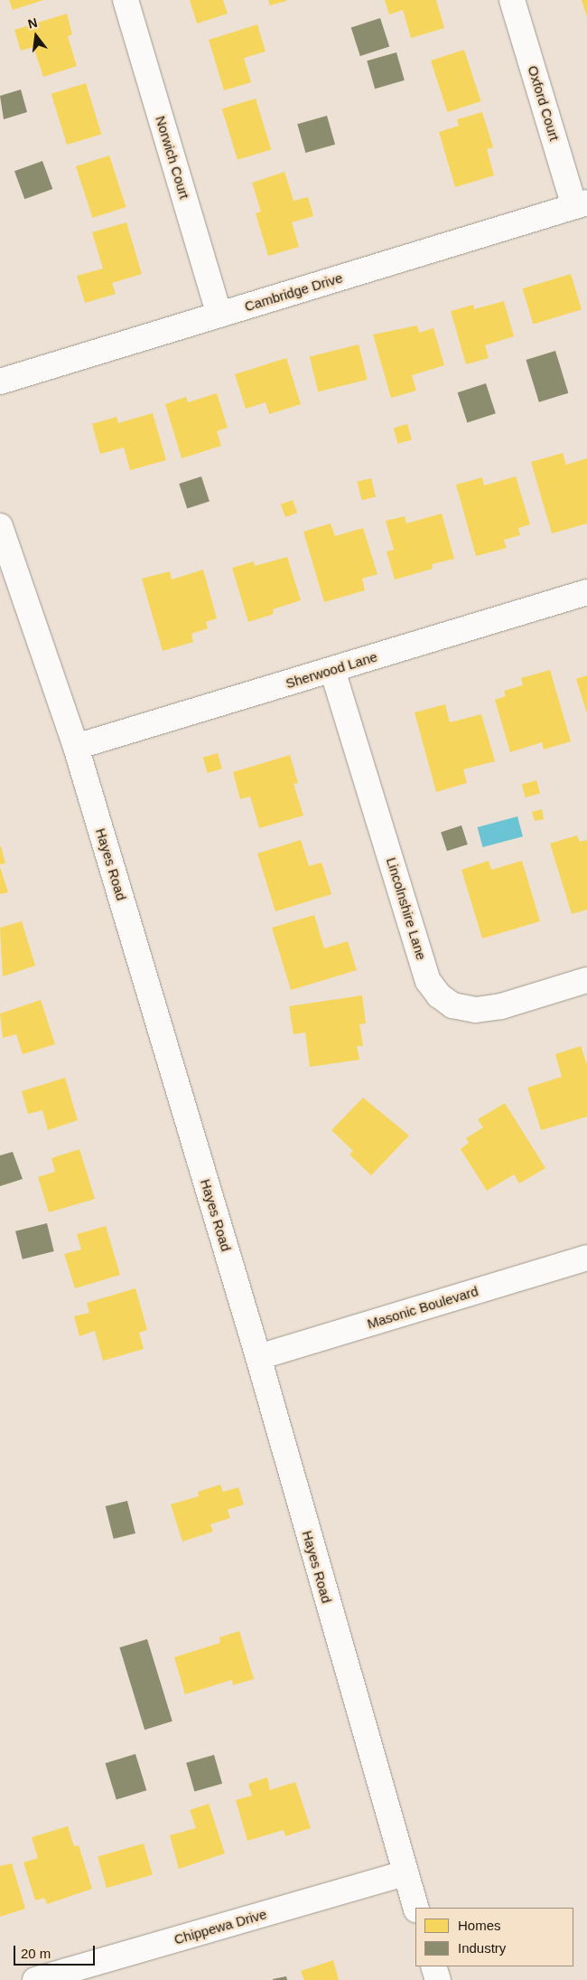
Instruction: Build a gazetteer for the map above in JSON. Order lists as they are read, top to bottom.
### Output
{
  "streets": {
    "street": [
      "Oxford Court",
      "Norwich Court",
      "Cambridge Drive",
      "Sherwood Lane",
      "Hayes Road",
      "Lincolnshire Lane",
      "Masonic Boulevard",
      "Chippewa Drive"
    ]
  },
  "crossings": [
    ["Oxford Court", "Cambridge Drive"],
    ["Norwich Court", "Cambridge Drive"],
    ["Sherwood Lane", "Hayes Road"],
    ["Sherwood Lane", "Lincolnshire Lane"],
    ["Hayes Road", "Masonic Boulevard"],
    ["Hayes Road", "Chippewa Drive"]
  ],
  "legend": ["Homes", "Industry"],
  "scale_bar": "20 m",
  "north": "top"
}
